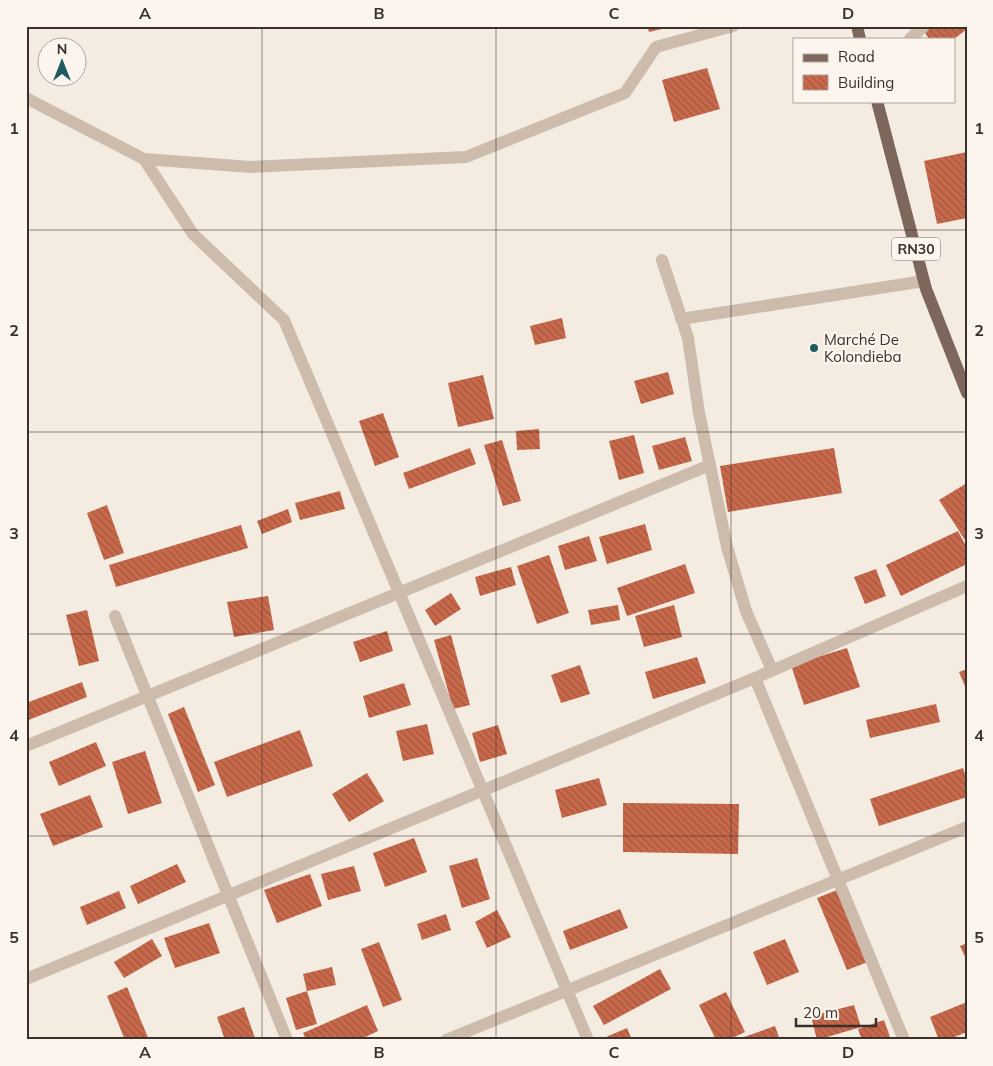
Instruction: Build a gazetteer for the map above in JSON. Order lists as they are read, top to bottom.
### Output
{
  "streets": {
    "main road": ["RN30"]
  },
  "places": ["Marché De Kolondieba"],
  "legend": ["Road", "Building"],
  "scale_bar": "20 m",
  "north": "top",
  "grid": {
    "columns": [
      "A",
      "B",
      "C",
      "D"
    ],
    "rows": [
      "1",
      "2",
      "3",
      "4",
      "5"
    ]
  }
}
